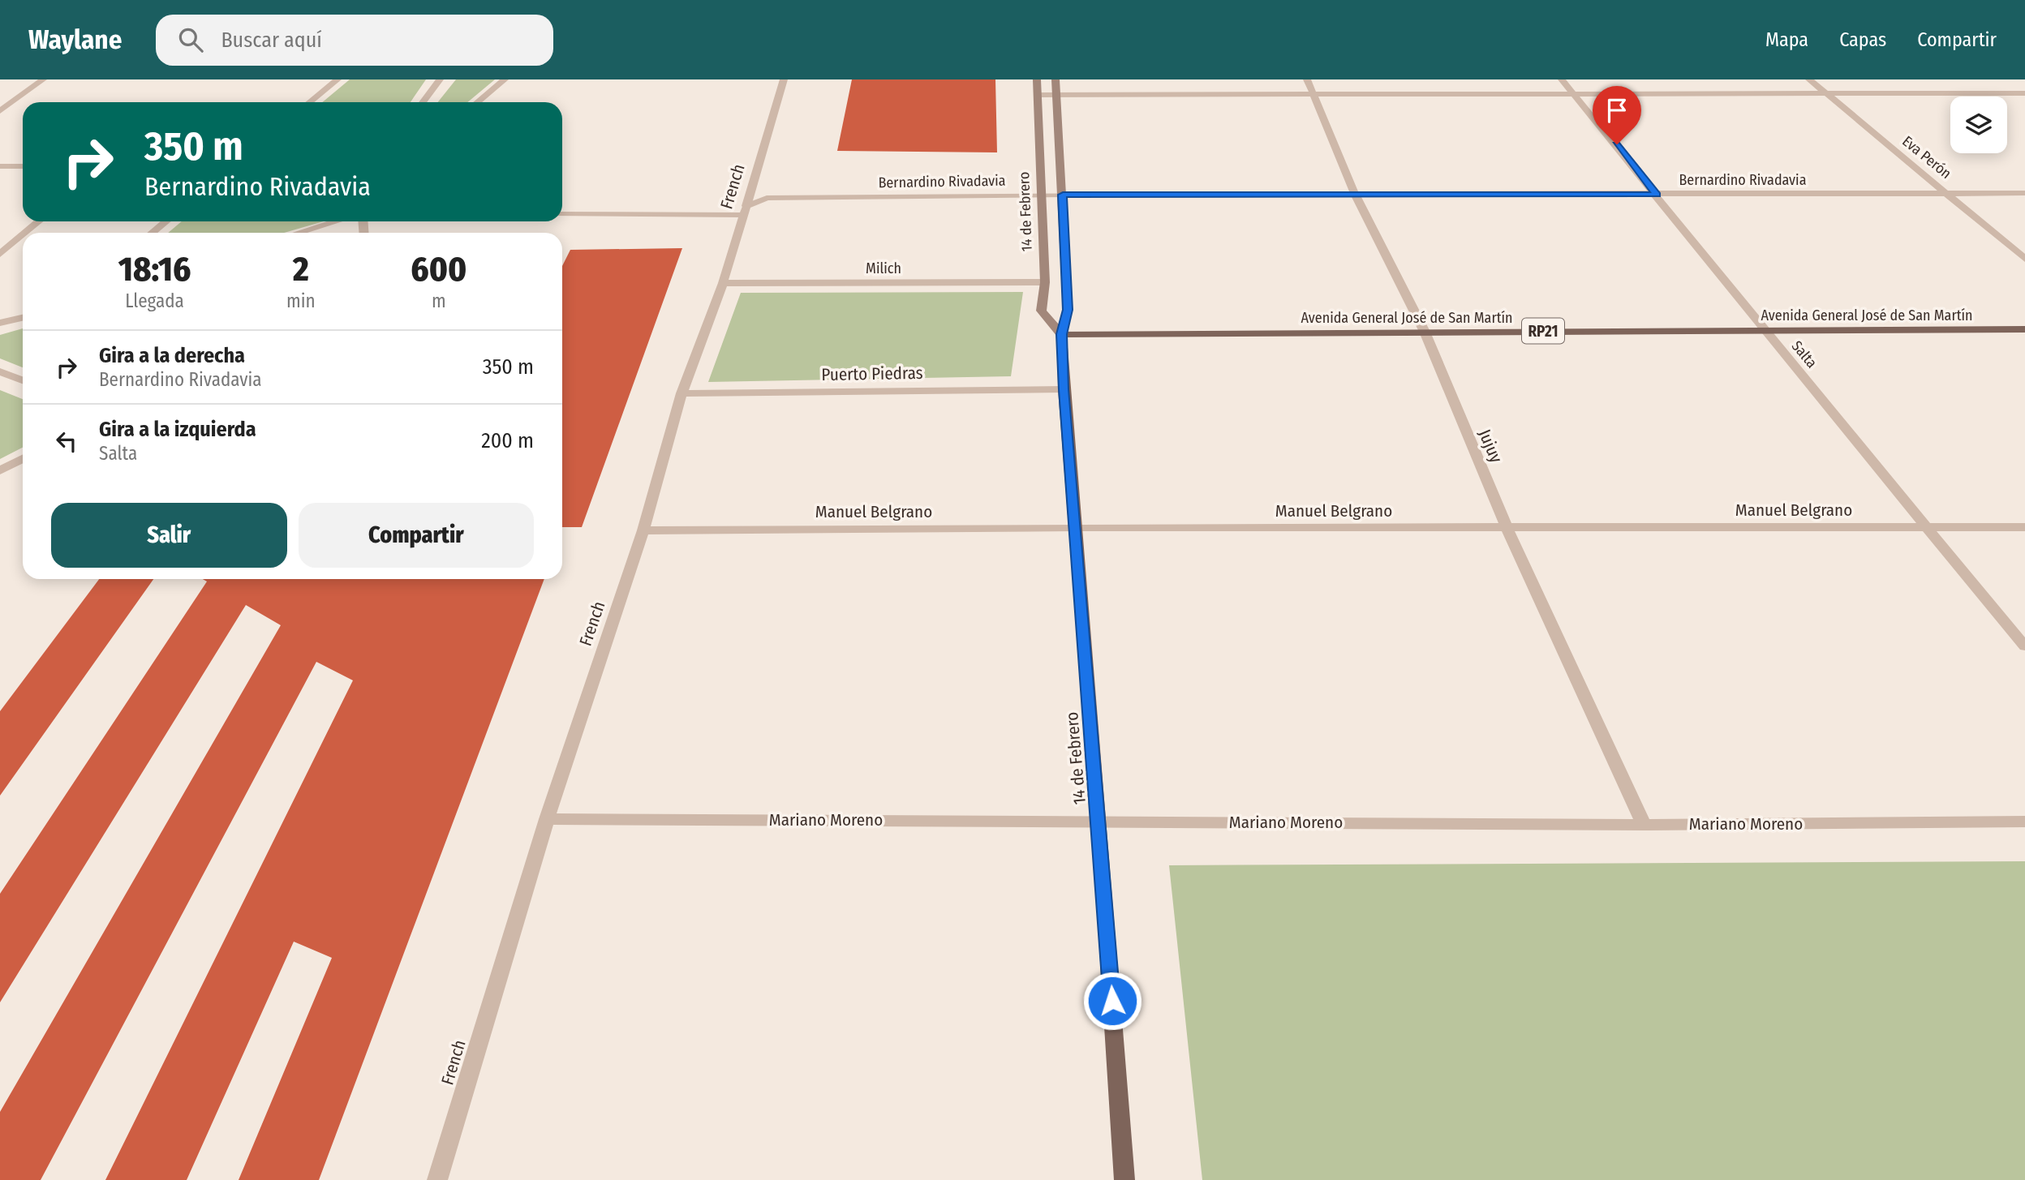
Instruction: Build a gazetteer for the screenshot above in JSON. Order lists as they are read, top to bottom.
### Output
{
  "streets": {
    "main road": ["14 de Febrero", "Avenida General José de San Martín", "RP21"],
    "street": [
      "Eva Perón",
      "Bernardino Rivadavia",
      "French",
      "Milich",
      "Salta",
      "Puerto Piedras",
      "Jujuy",
      "Manuel Belgrano",
      "Mariano Moreno"
    ]
  },
  "crossings": [
    ["Eva Perón", "Bernardino Rivadavia"],
    ["Bernardino Rivadavia", "French"],
    ["Bernardino Rivadavia", "14 de Febrero"],
    ["Bernardino Rivadavia", "Salta"],
    ["Bernardino Rivadavia", "Jujuy"],
    ["French", "Milich"],
    ["French", "Puerto Piedras"],
    ["French", "Manuel Belgrano"],
    ["French", "Mariano Moreno"],
    ["14 de Febrero", "Milich"],
    ["14 de Febrero", "Avenida General José de San Martín"],
    ["14 de Febrero", "Puerto Piedras"],
    ["14 de Febrero", "Manuel Belgrano"],
    ["14 de Febrero", "Mariano Moreno"],
    ["Avenida General José de San Martín", "Salta"],
    ["Avenida General José de San Martín", "Jujuy"],
    ["Salta", "Manuel Belgrano"],
    ["Jujuy", "Manuel Belgrano"],
    ["Jujuy", "Mariano Moreno"]
  ],
  "page": {
    "header": "Waylane",
    "search": "Buscar aquí",
    "nav": ["Mapa", "Capas", "Compartir"],
    "turn": ["350 m", "Bernardino Rivadavia"],
    "eta": [
      "18:16",
      "Llegada",
      "2",
      "min",
      "600",
      "m"
    ],
    "list": [
      {
        "name": "Gira a la derecha",
        "note": "Bernardino Rivadavia",
        "value": "350 m"
      },
      {
        "name": "Gira a la izquierda",
        "note": "Salta",
        "value": "200 m"
      }
    ],
    "buttons": ["Salir", "Compartir"]
  }
}
